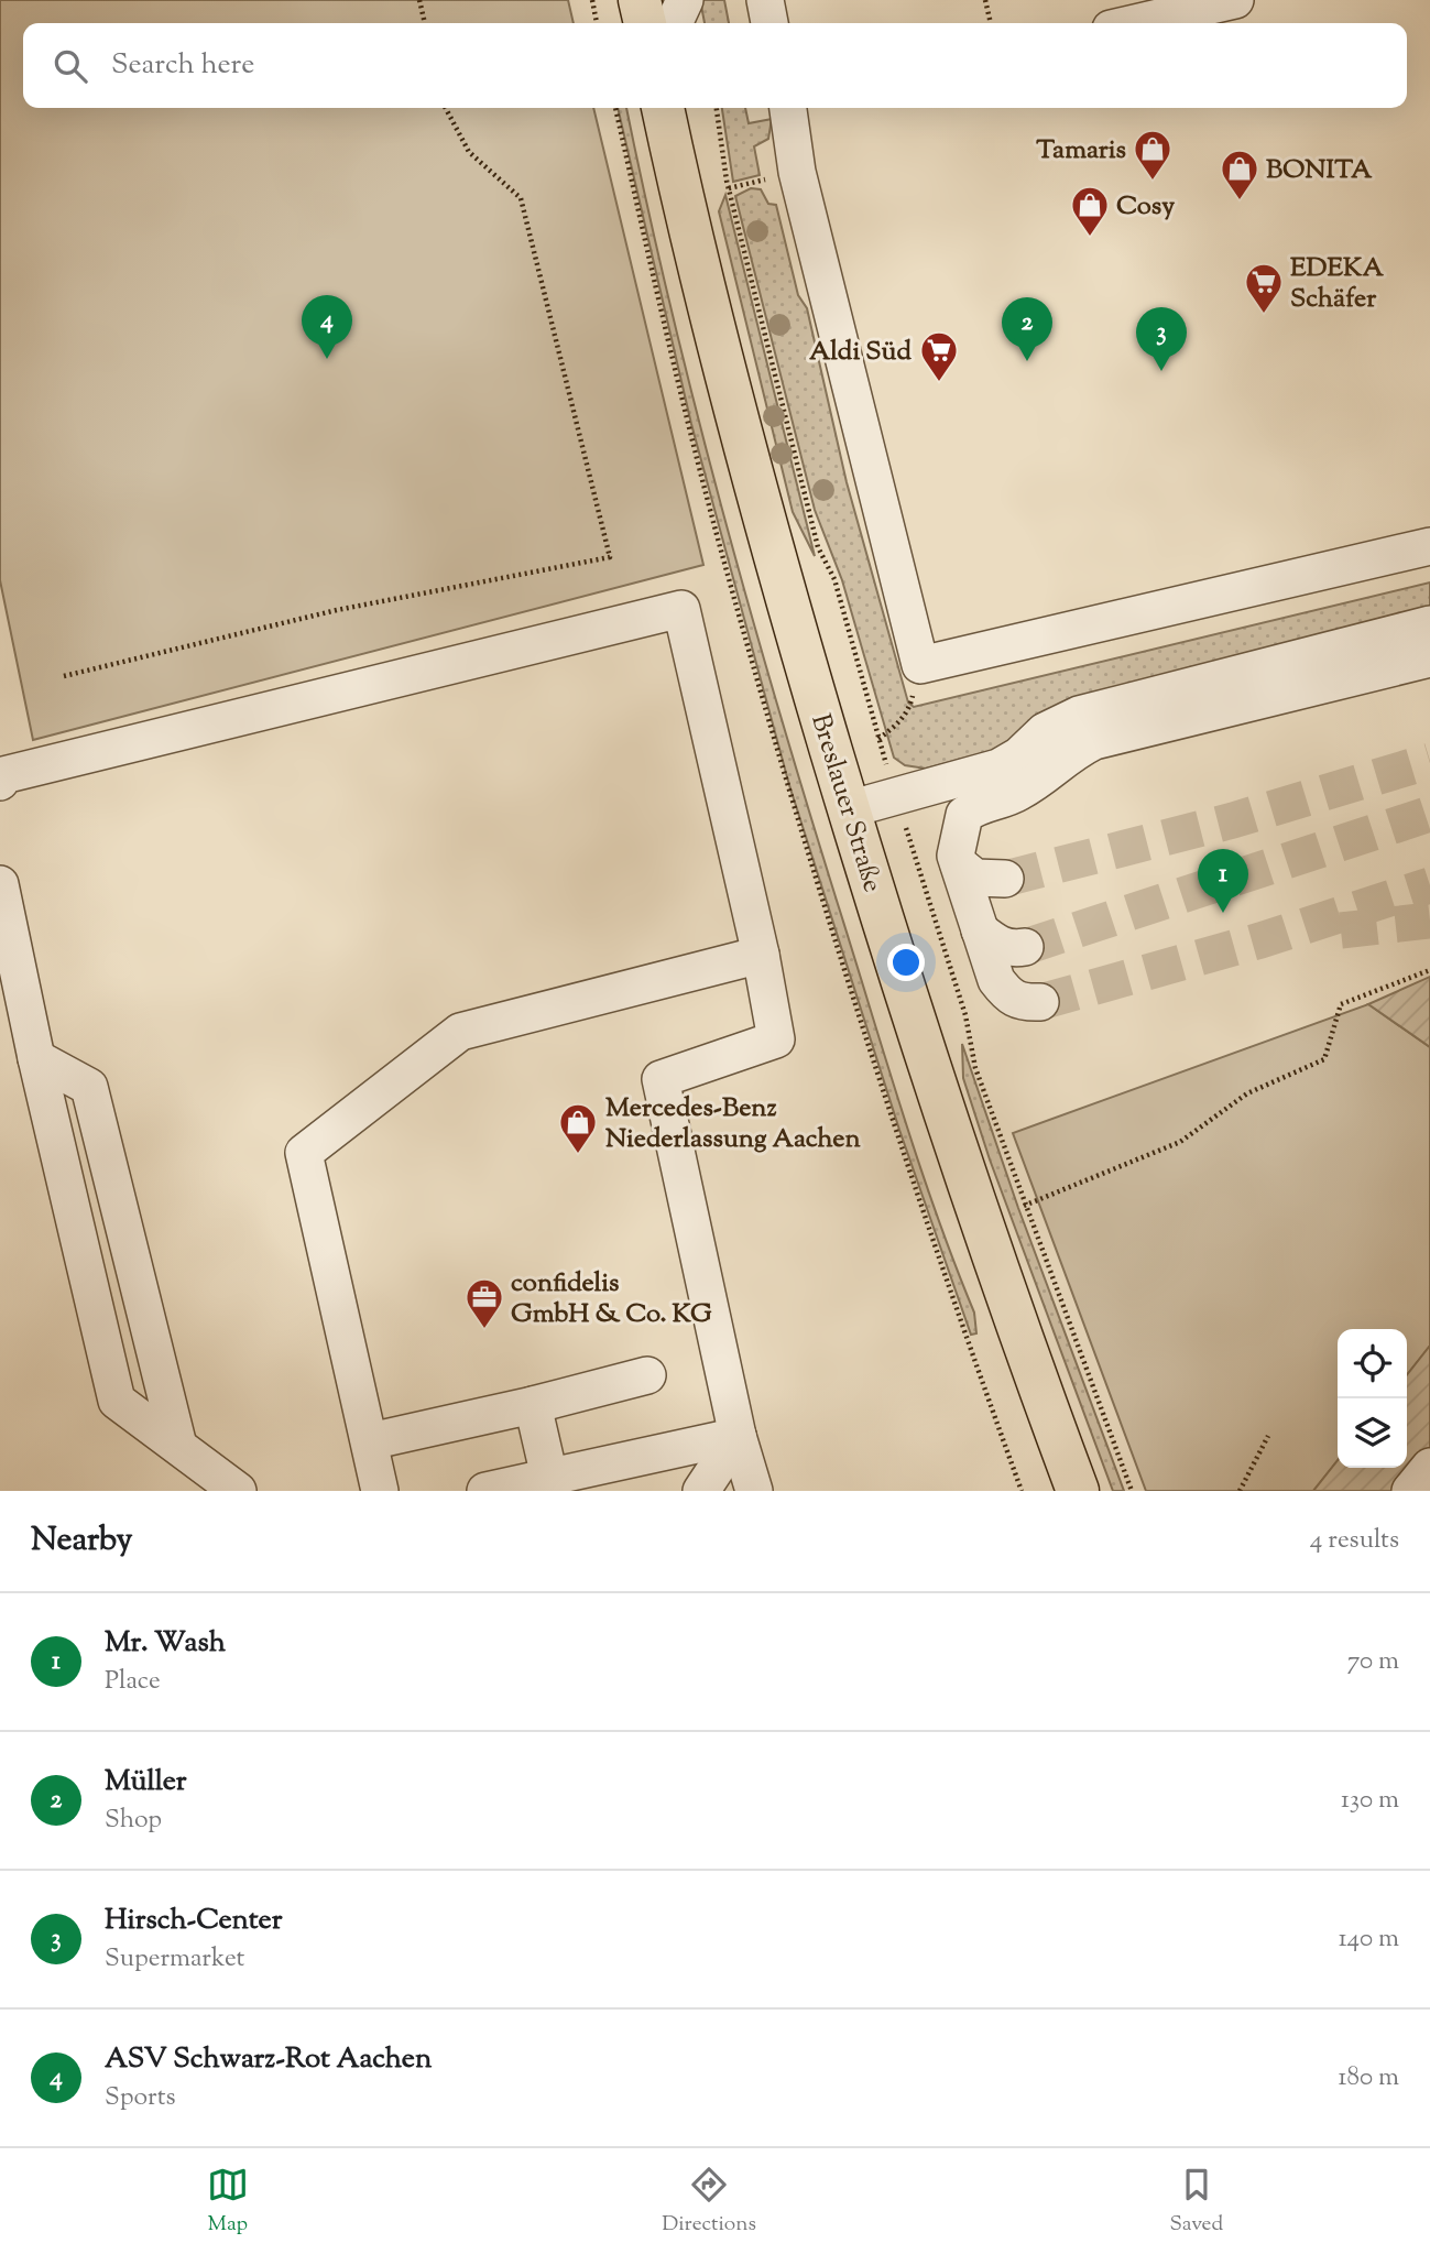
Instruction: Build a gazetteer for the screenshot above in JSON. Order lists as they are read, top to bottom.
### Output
{
  "streets": {
    "main road": ["Breslauer Straße"]
  },
  "places": {
    "shop": [
      "Tamaris",
      "BONITA",
      "Cosy",
      "Mercedes-Benz Niederlassung Aachen"
    ],
    "supermarket": ["EDEKA Schäfer", "Aldi Süd"],
    "office": ["confidelis GmbH & Co. KG"]
  },
  "page": {
    "search": "Search here",
    "pins": [
      "4",
      "2",
      "3",
      "1"
    ],
    "heading": ["Nearby", "4 results"],
    "list": [
      {
        "mark": "1",
        "name": "Mr. Wash",
        "note": "Place",
        "value": "70 m"
      },
      {
        "mark": "2",
        "name": "Müller",
        "note": "Shop",
        "value": "130 m"
      },
      {
        "mark": "3",
        "name": "Hirsch-Center",
        "note": "Supermarket",
        "value": "140 m"
      },
      {
        "mark": "4",
        "name": "ASV Schwarz-Rot Aachen",
        "note": "Sports",
        "value": "180 m"
      }
    ],
    "nav": ["Map", "Directions", "Saved"]
  }
}
